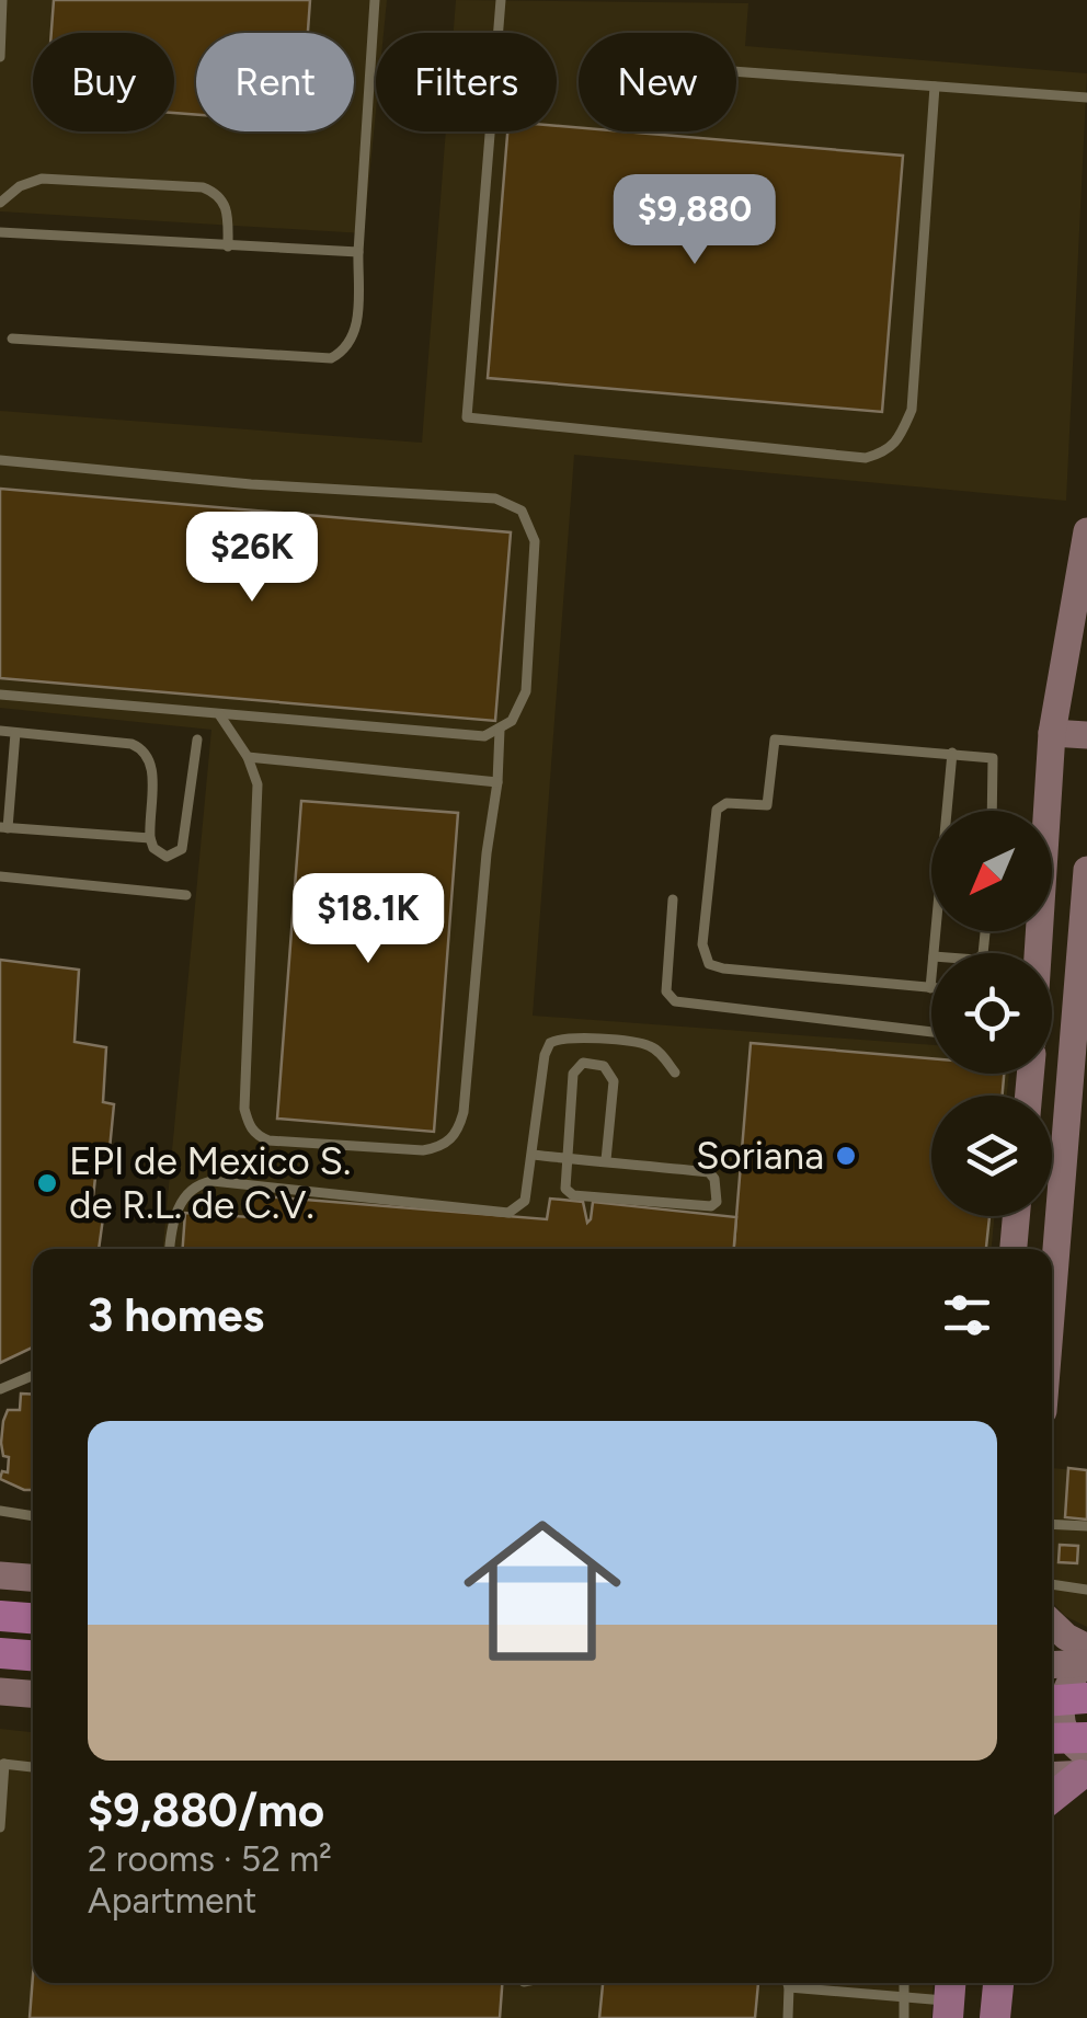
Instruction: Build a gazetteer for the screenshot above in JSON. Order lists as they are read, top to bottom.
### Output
{
  "places": ["Soriana", "EPI de Mexico S. de R.L. de C.V."],
  "north": "bottom left",
  "page": {
    "chip": [
      "Buy",
      "Rent",
      "Filters",
      "New"
    ],
    "price": ["$9,880", "$26K", "$18.1K"],
    "heading": "3 homes",
    "list": [
      {
        "name": "$9,880/mo",
        "note": "2 rooms · 52 m² · Apartment"
      }
    ]
  }
}
